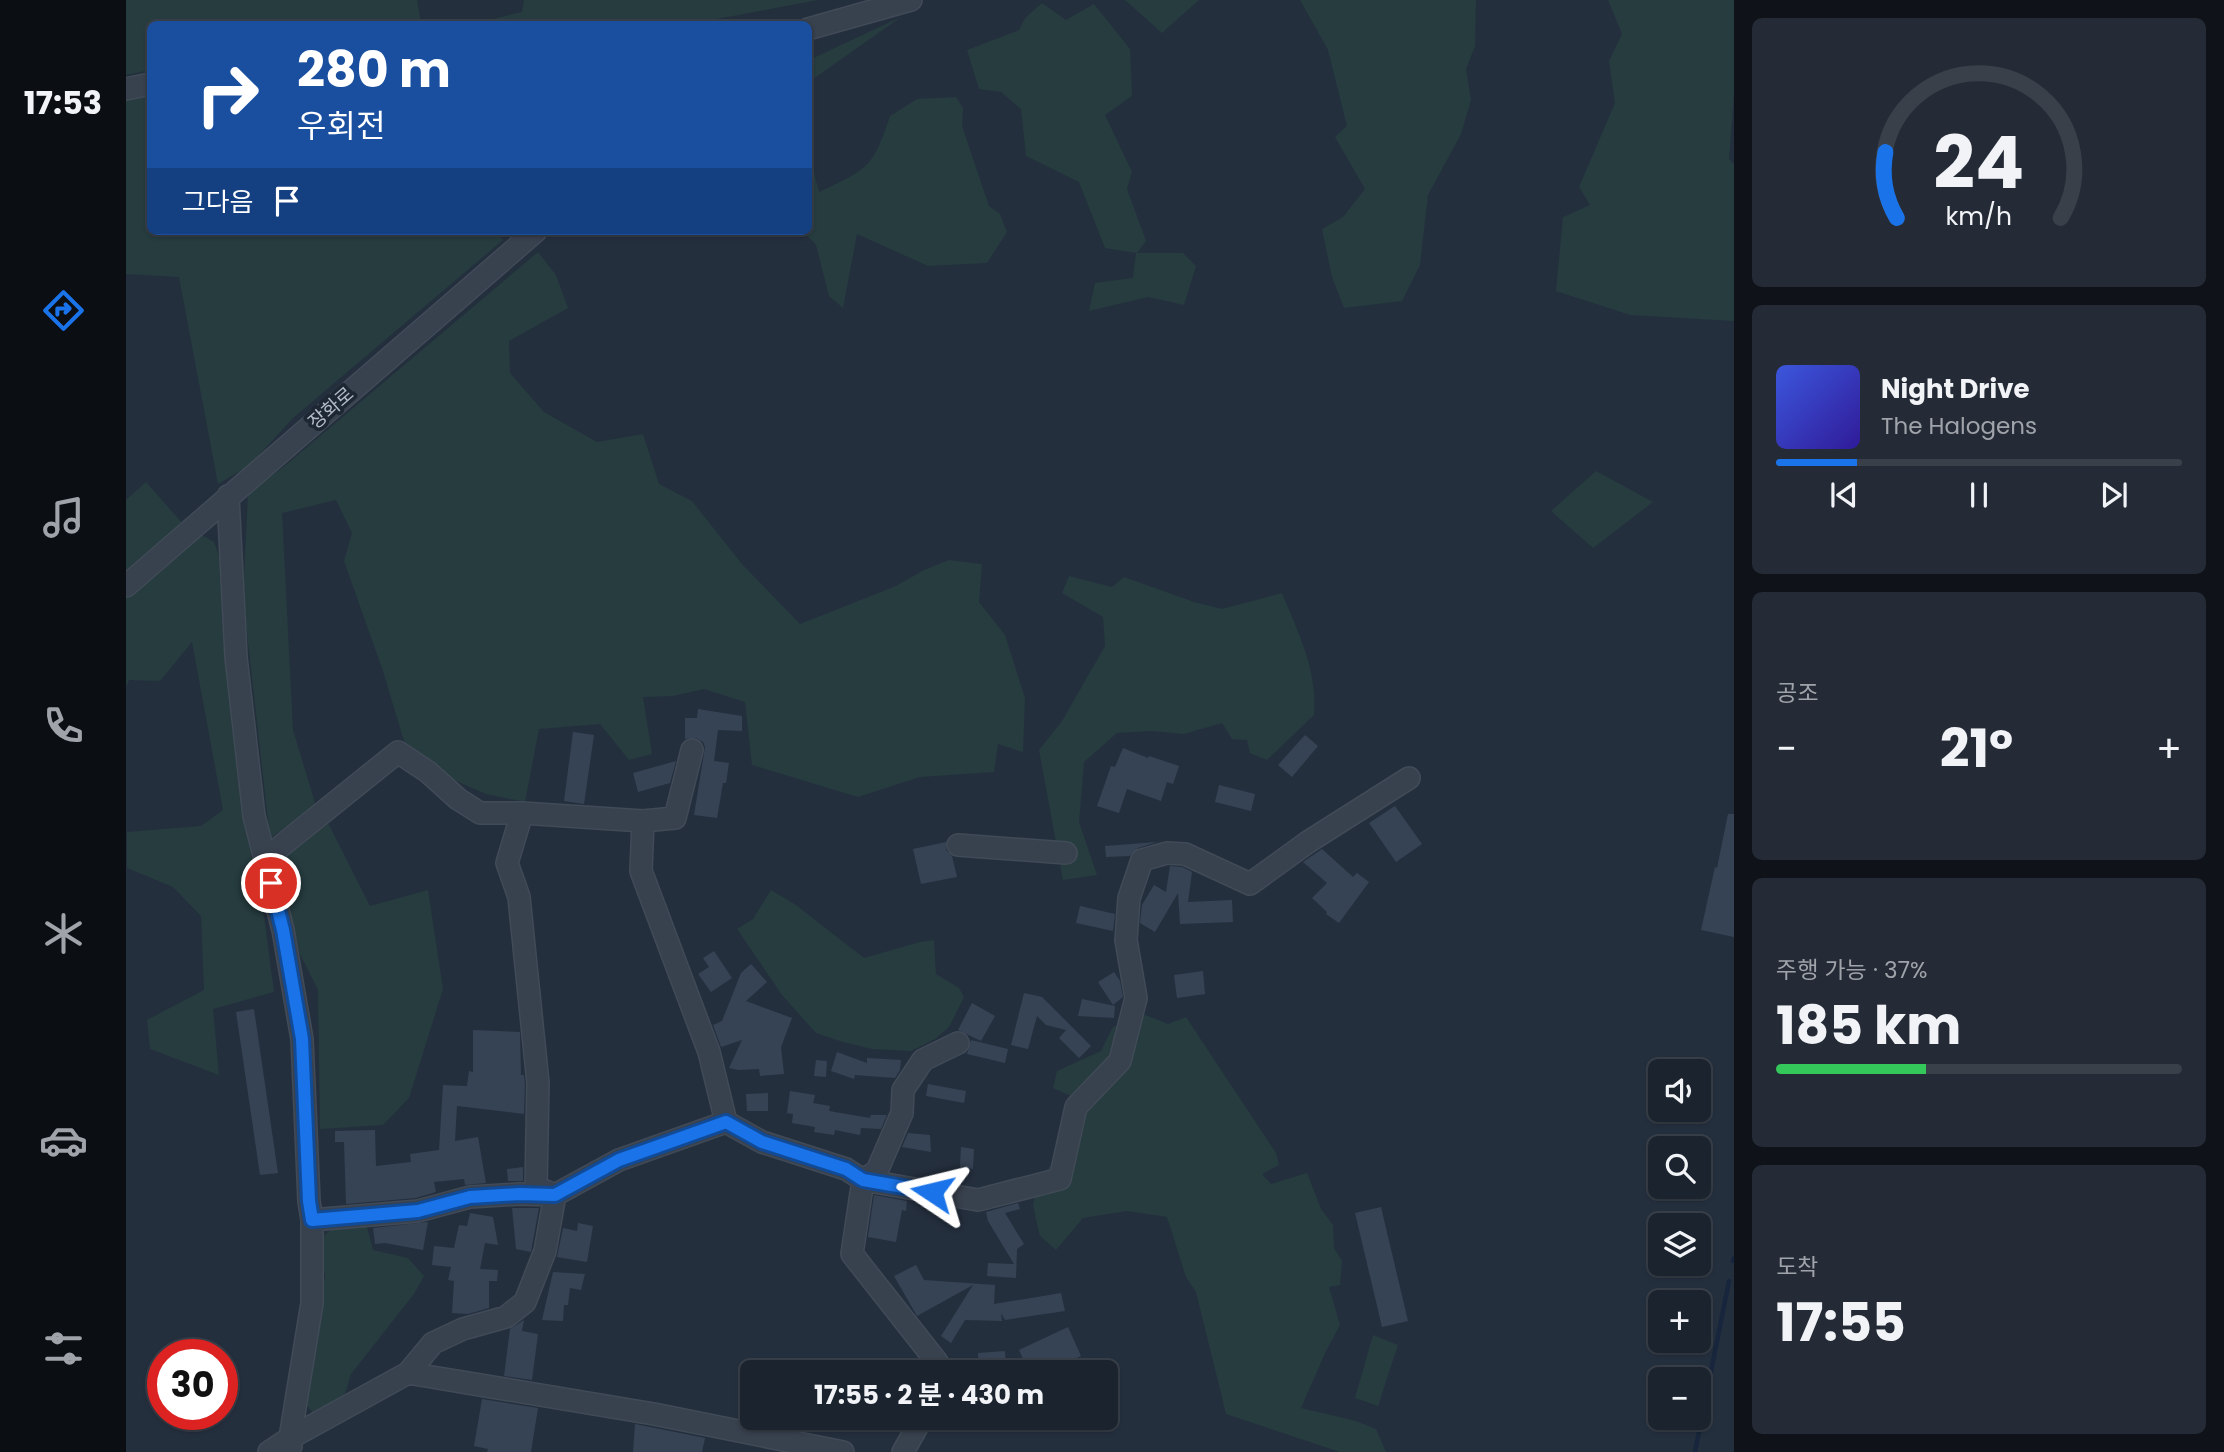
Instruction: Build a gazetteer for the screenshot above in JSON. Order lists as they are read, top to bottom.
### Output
{
  "streets": {
    "street": ["장화로"]
  },
  "page": {
    "tabs": "17:53",
    "turn": ["280 m", "우회전"],
    "then": "그다음",
    "song": ["Night Drive", "The Halogens"],
    "tile": [
      "공조",
      ["주행 가능 · 37%", "185 km"],
      ["도착", "17:55"]
    ],
    "heat": ["−", "21°", "+"],
    "map_buttons": ["+", "−"],
    "limit": "30",
    "trip": "17:55 · 2 분 · 430 m",
    "gauge": ["24", "km/h"]
  }
}
